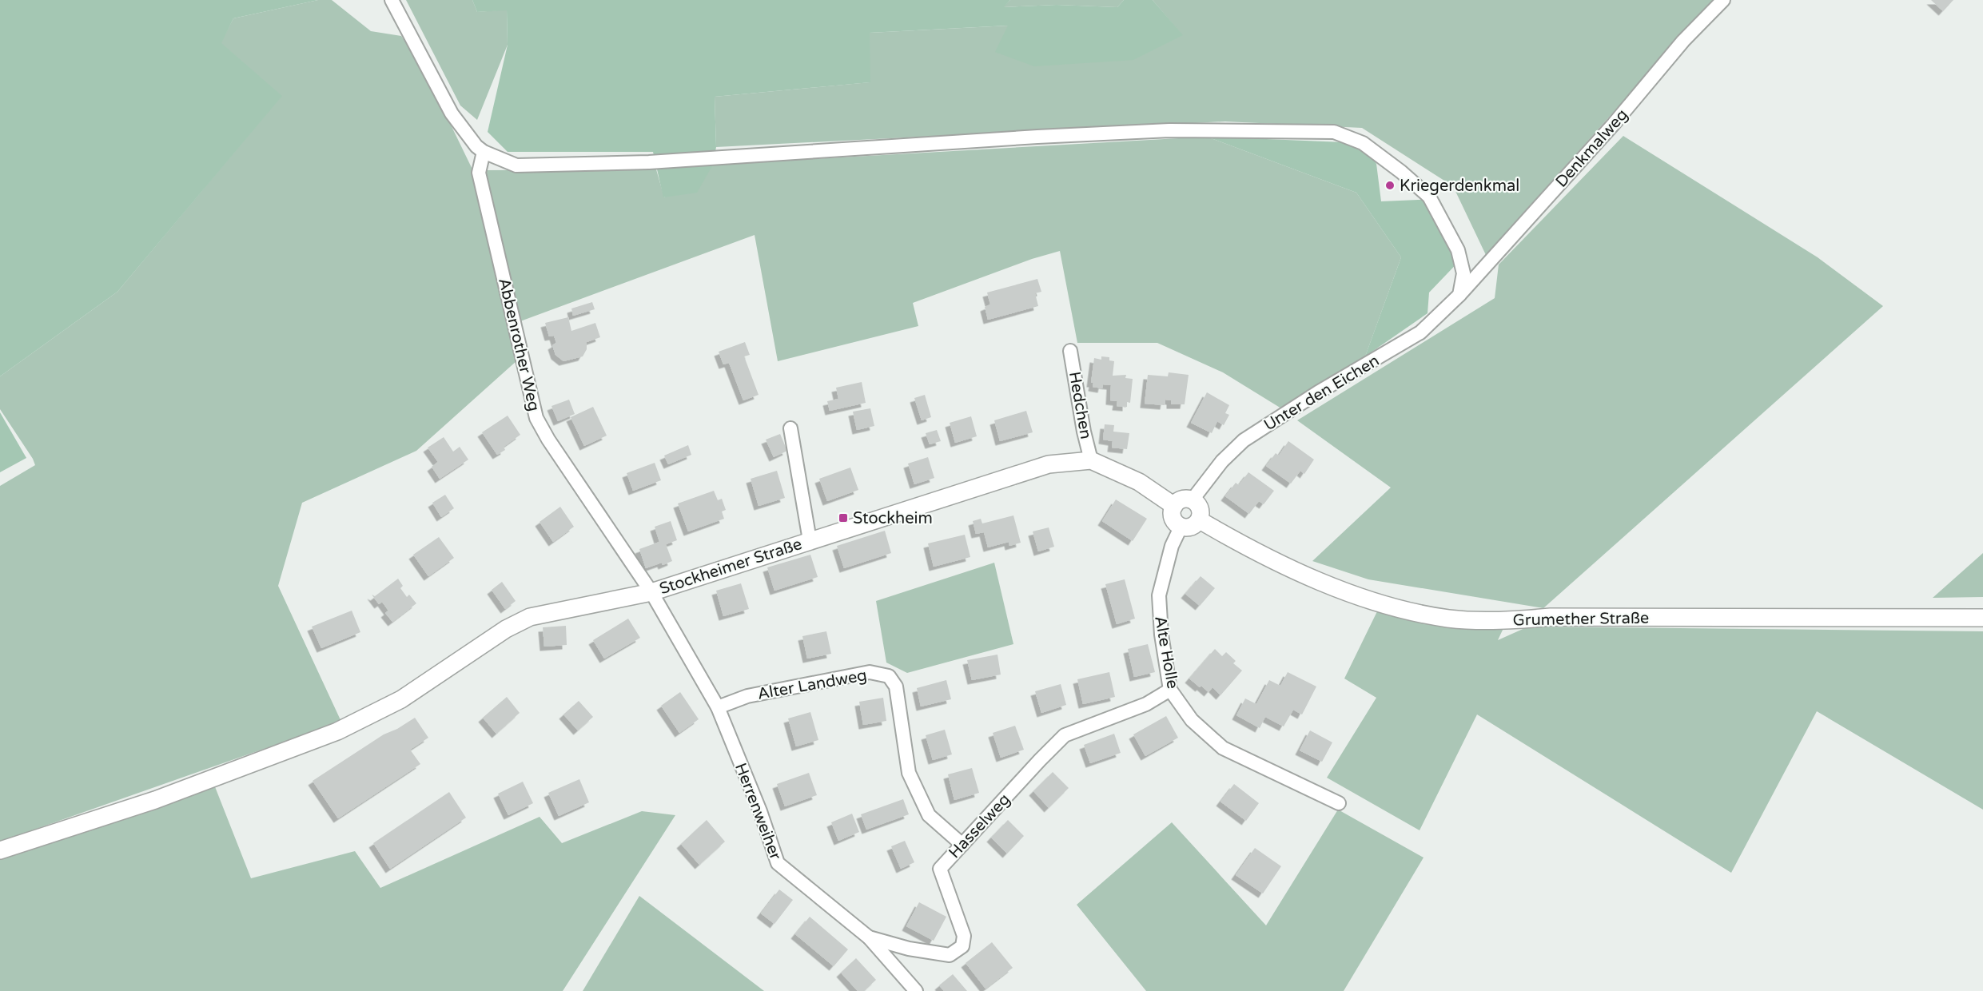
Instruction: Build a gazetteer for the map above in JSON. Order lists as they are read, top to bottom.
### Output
{
  "streets": {
    "street": [
      "Denkmalweg",
      "Abbenrother Weg",
      "Unter den Eichen",
      "Hedchen",
      "Stockheimer Straße",
      "Grumether Straße",
      "Alte Holle",
      "Alter Landweg",
      "Herrenweiher",
      "Hasselweg"
    ]
  },
  "crossings": [
    ["Denkmalweg", "Unter den Eichen"],
    ["Abbenrother Weg", "Stockheimer Straße"],
    ["Abbenrother Weg", "Herrenweiher"],
    ["Unter den Eichen", "Stockheimer Straße"],
    ["Unter den Eichen", "Grumether Straße"],
    ["Unter den Eichen", "Alte Holle"],
    ["Hedchen", "Stockheimer Straße"],
    ["Stockheimer Straße", "Grumether Straße"],
    ["Stockheimer Straße", "Alte Holle"],
    ["Stockheimer Straße", "Herrenweiher"],
    ["Grumether Straße", "Alte Holle"],
    ["Alte Holle", "Hasselweg"],
    ["Alter Landweg", "Herrenweiher"],
    ["Alter Landweg", "Hasselweg"],
    ["Herrenweiher", "Hasselweg"]
  ],
  "places": {
    "other": ["Kriegerdenkmal"],
    "transit": ["Stockheim"]
  }
}
